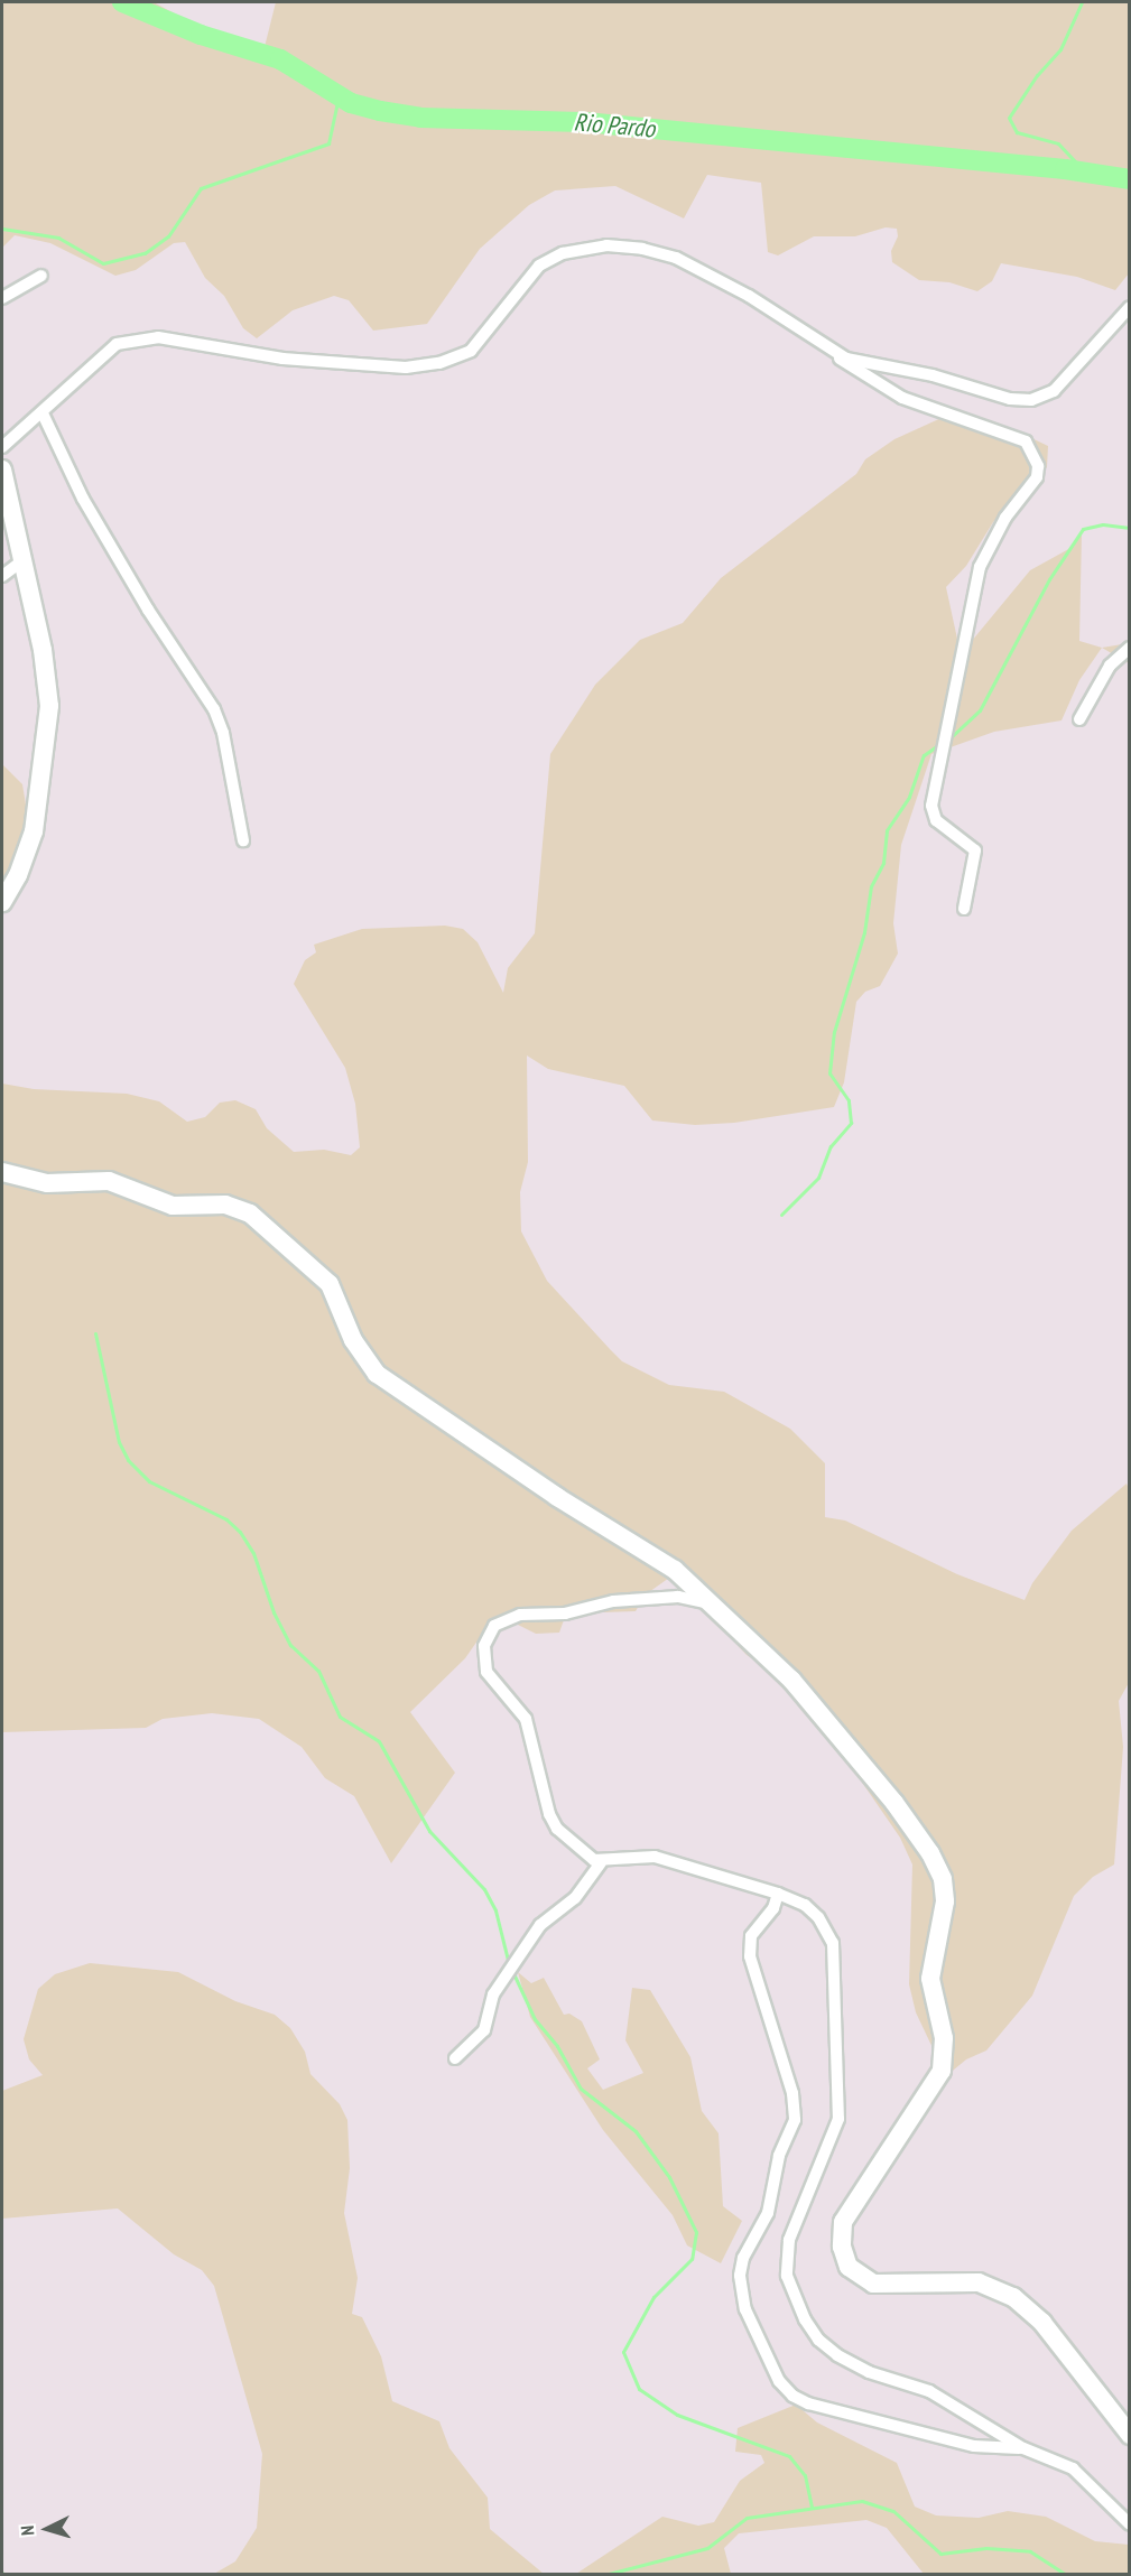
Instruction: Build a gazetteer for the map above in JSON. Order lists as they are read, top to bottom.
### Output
{
  "water": ["Rio Pardo"],
  "north": "left"
}
